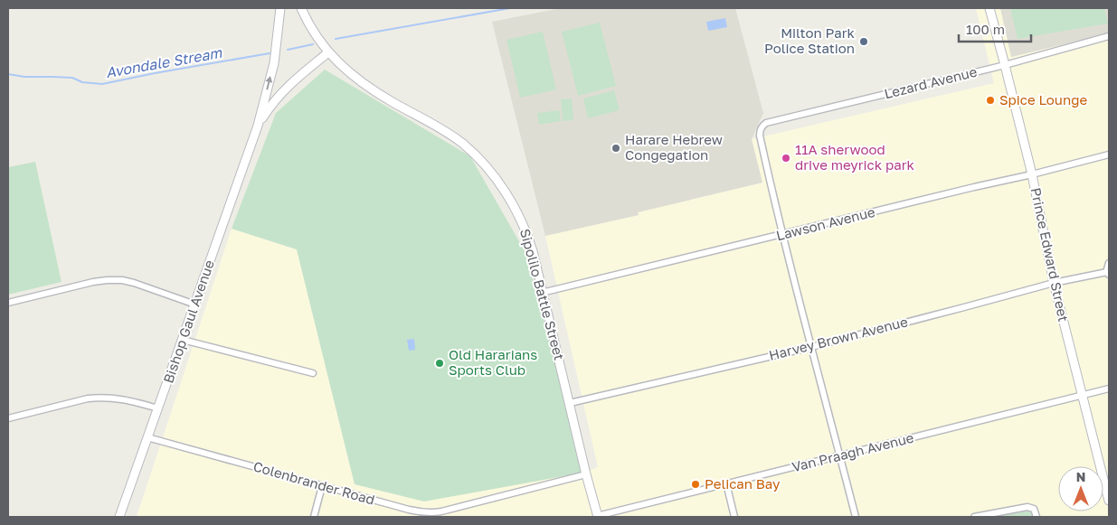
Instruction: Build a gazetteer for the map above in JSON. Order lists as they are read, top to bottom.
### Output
{
  "streets": {
    "main road": ["Prince Edward Street", "Sipolilo Battle Street", "Bishop Gaul Avenue"],
    "street": [
      "Lezard Avenue",
      "Lawson Avenue",
      "Harvey Brown Avenue",
      "Van Praagh Avenue",
      "Colenbrander Road"
    ]
  },
  "crossings": [
    ["Lezard Avenue", "Lawson Avenue"],
    ["Lezard Avenue", "Prince Edward Street"],
    ["Lawson Avenue", "Prince Edward Street"],
    ["Lawson Avenue", "Sipolilo Battle Street"],
    ["Prince Edward Street", "Harvey Brown Avenue"],
    ["Prince Edward Street", "Van Praagh Avenue"],
    ["Sipolilo Battle Street", "Harvey Brown Avenue"],
    ["Sipolilo Battle Street", "Van Praagh Avenue"],
    ["Sipolilo Battle Street", "Colenbrander Road"],
    ["Bishop Gaul Avenue", "Colenbrander Road"]
  ],
  "water": ["Avondale Stream"],
  "places": [
    "Milton Park Police Station",
    "Spice Lounge",
    "Harare Hebrew Congegation",
    "11A sherwood drive meyrick park",
    "Old Hararians Sports Club",
    "Pelican Bay"
  ],
  "scale_bar": "100 m",
  "north": "top"
}
